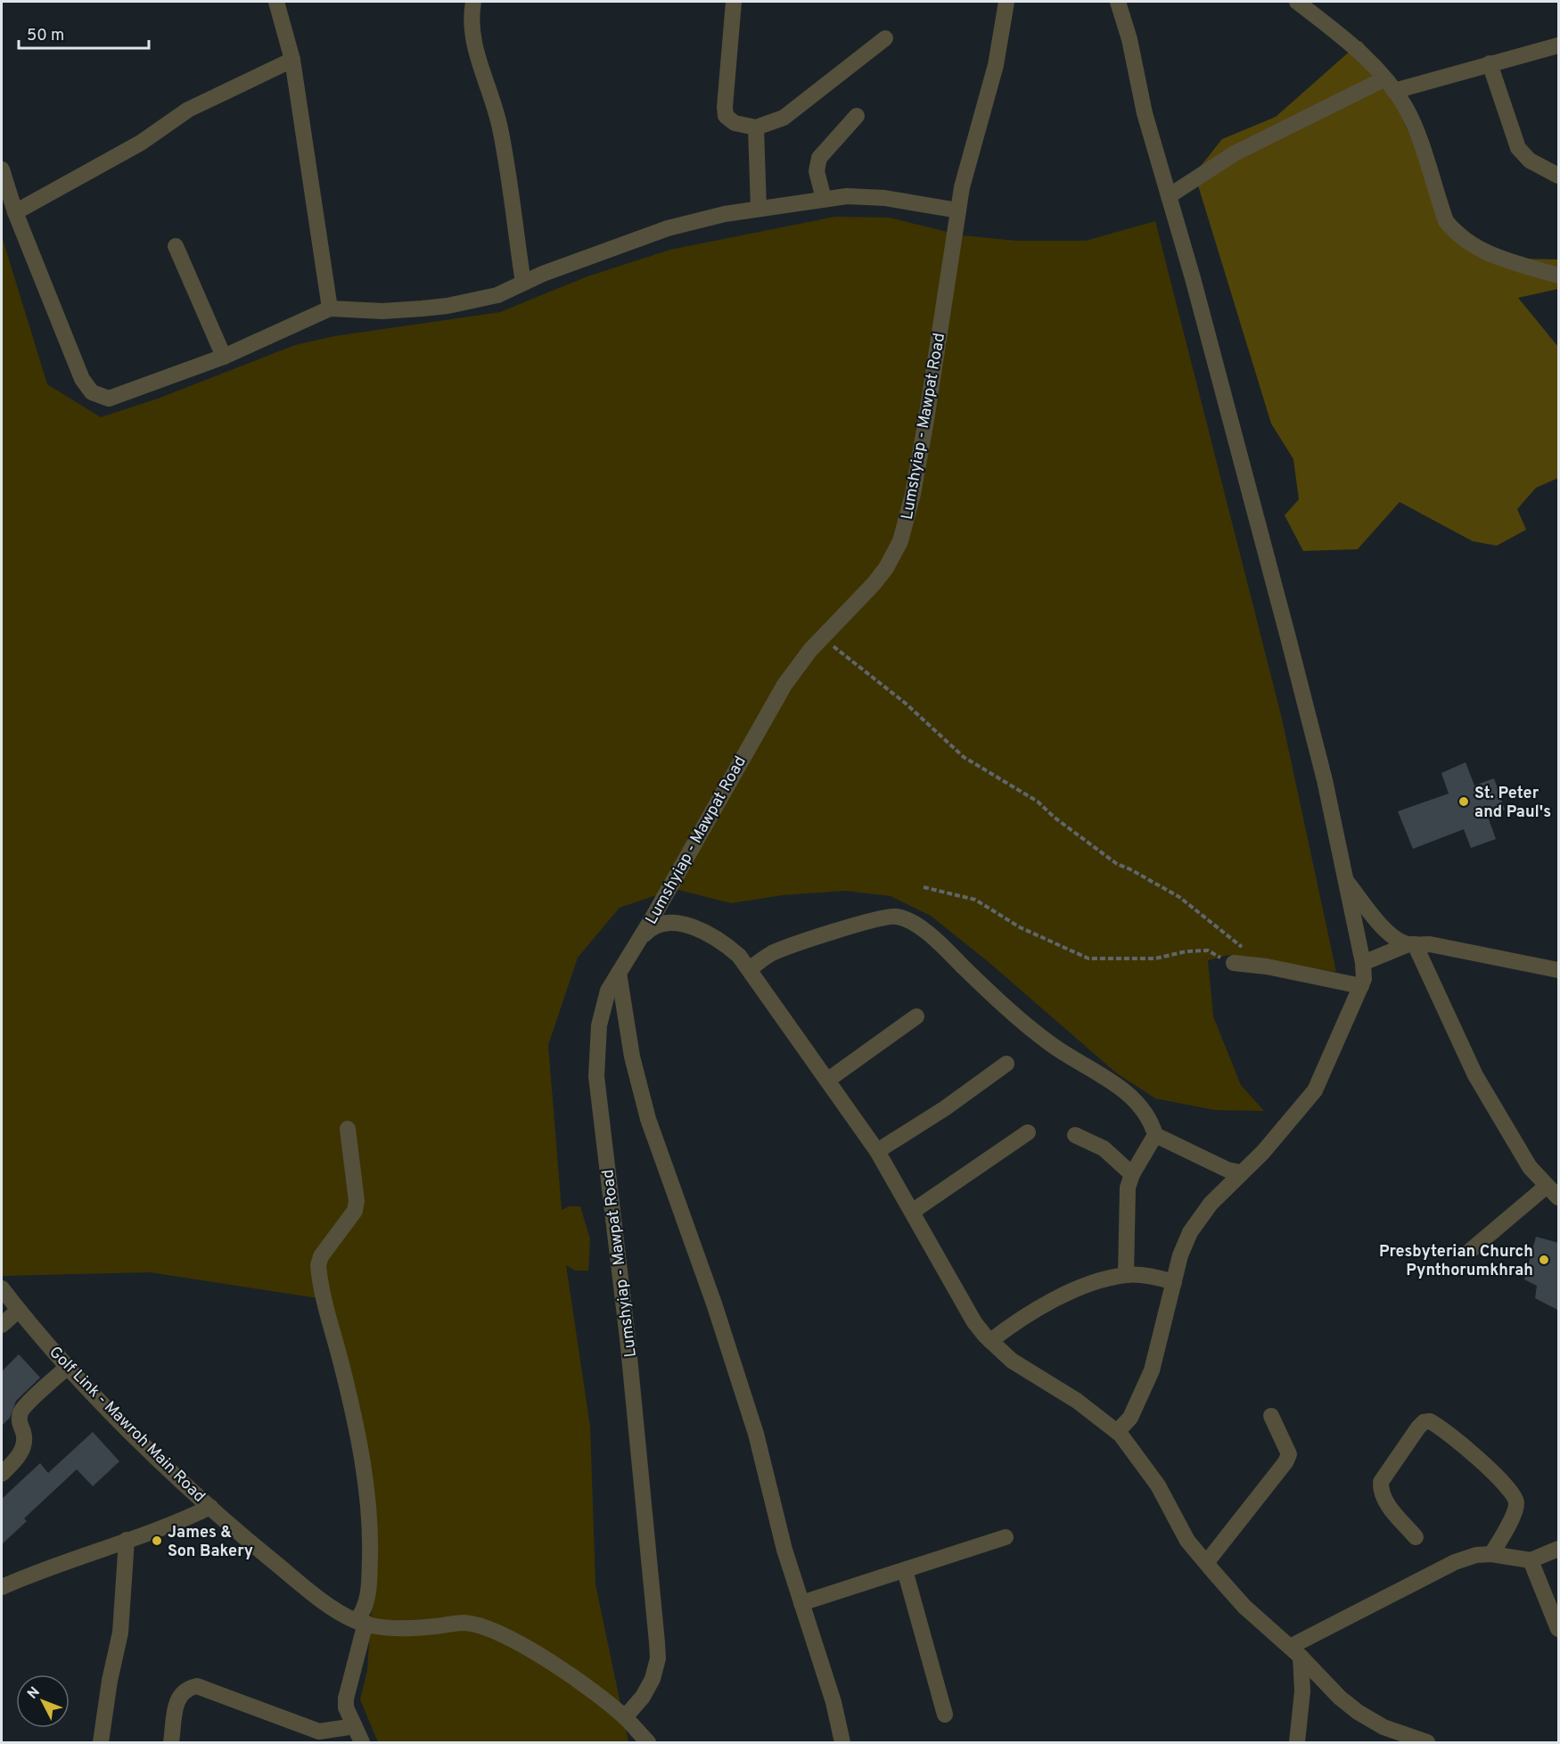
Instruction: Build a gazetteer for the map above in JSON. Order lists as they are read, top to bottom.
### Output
{
  "streets": {
    "street": ["Lumshyiap - Mawpat Road", "Golf Link - Mawroh Main Road"]
  },
  "crossings": [
    ["Lumshyiap - Mawpat Road", "Golf Link - Mawroh Main Road"]
  ],
  "places": ["St. Peter and Paul's", "Presbyterian Church Pynthorumkhrah", "James & Son Bakery"],
  "scale_bar": "50 m",
  "north": "top left"
}
